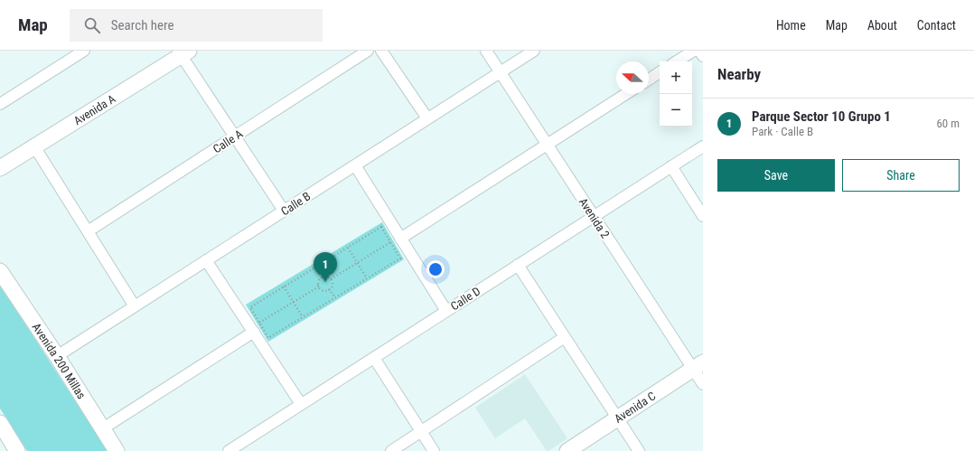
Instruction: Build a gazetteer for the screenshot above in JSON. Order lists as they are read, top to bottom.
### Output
{
  "streets": {
    "street": [
      "Avenida A",
      "Calle A",
      "Calle B",
      "Avenida 2",
      "Calle D",
      "Avenida 200 Millas",
      "Avenida C"
    ]
  },
  "crossings": [
    ["Calle B", "Avenida 2"],
    ["Calle B", "Avenida 200 Millas"],
    ["Avenida 2", "Calle D"],
    ["Avenida 2", "Avenida C"]
  ],
  "north": "left",
  "page": {
    "header": "Map",
    "search": "Search here",
    "nav": [
      "Home",
      "Map",
      "About",
      "Contact"
    ],
    "heading": "Nearby",
    "map_buttons": ["+", "−"],
    "list": [
      {
        "mark": "1",
        "name": "Parque Sector 10 Grupo 1",
        "note": "Park · Calle B",
        "value": "60 m"
      }
    ],
    "buttons": ["Save", "Share"],
    "pins": "1"
  }
}
